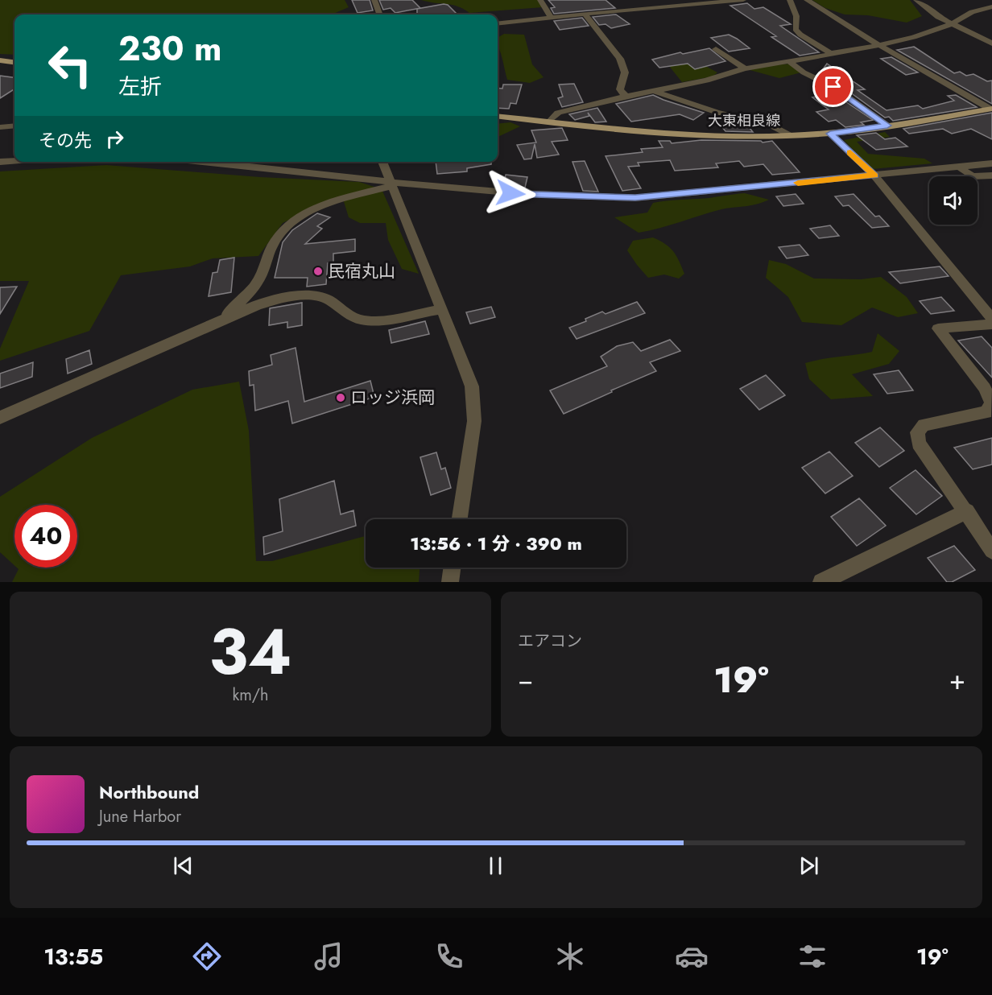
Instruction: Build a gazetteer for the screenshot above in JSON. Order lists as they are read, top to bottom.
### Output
{
  "streets": {
    "main road": ["大東相良線"]
  },
  "places": ["民宿丸山", "ロッジ浜岡"],
  "page": {
    "turn": ["230 m", "左折"],
    "then": "その先",
    "limit": "40",
    "trip": "13:56 · 1 分 · 390 m",
    "tile": [
      ["34", "km/h"],
      "エアコン"
    ],
    "heat": ["−", "19°", "+"],
    "song": ["Northbound", "June Harbor"],
    "tabs": ["13:55", "19°"]
  }
}
